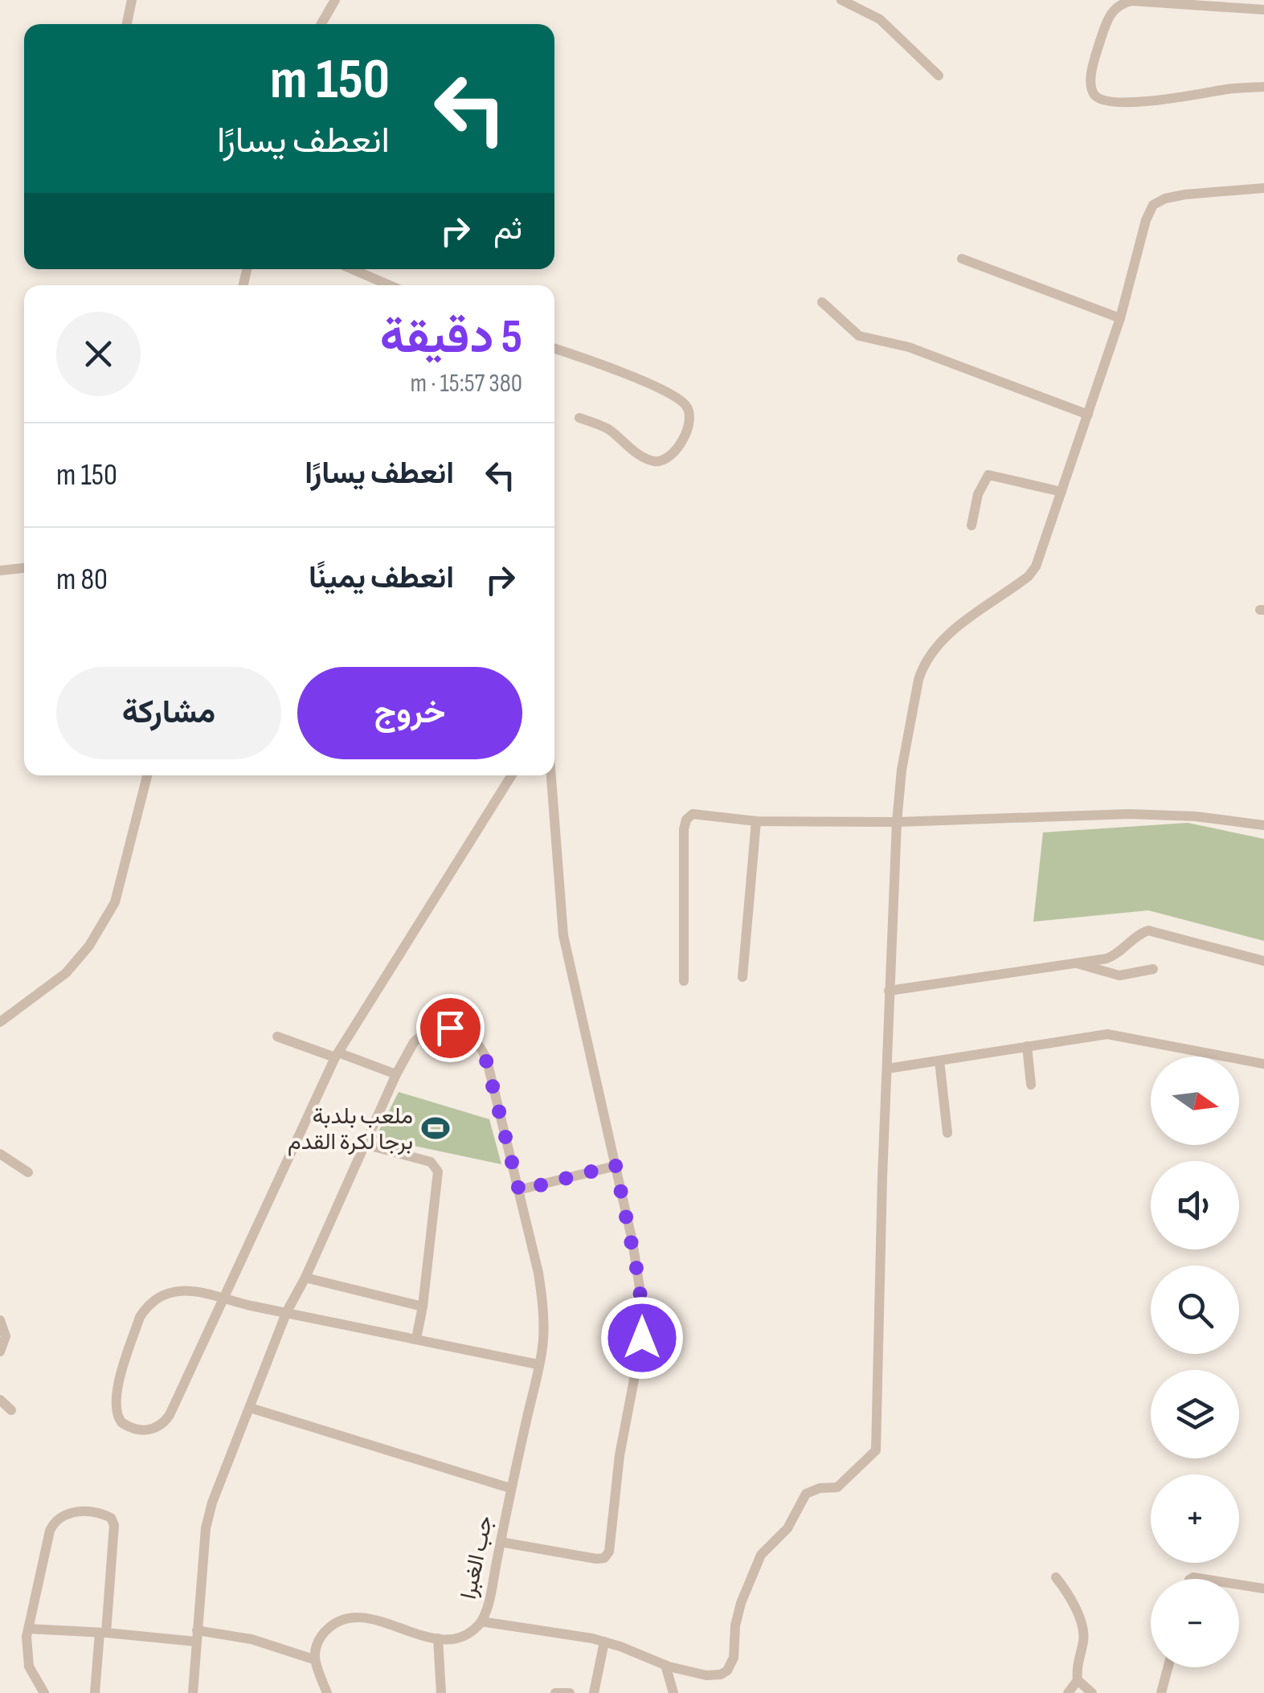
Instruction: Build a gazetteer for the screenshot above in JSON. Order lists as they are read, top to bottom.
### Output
{
  "streets": {
    "street": ["جب الغبرا"]
  },
  "places": {
    "sports": ["ملعب بلدبة برجا لكرة القدم"]
  },
  "north": "right",
  "page": {
    "turn": ["150 m", "انعطف يسارًا"],
    "then": "ثم",
    "heading": ["5 دقيقة", "380 m · 15:57"],
    "list": [
      {
        "name": "انعطف يسارًا",
        "value": "150 m"
      },
      {
        "name": "انعطف يمينًا",
        "value": "80 m"
      }
    ],
    "buttons": ["خروج", "مشاركة"],
    "map_buttons": ["+", "−"]
  }
}
